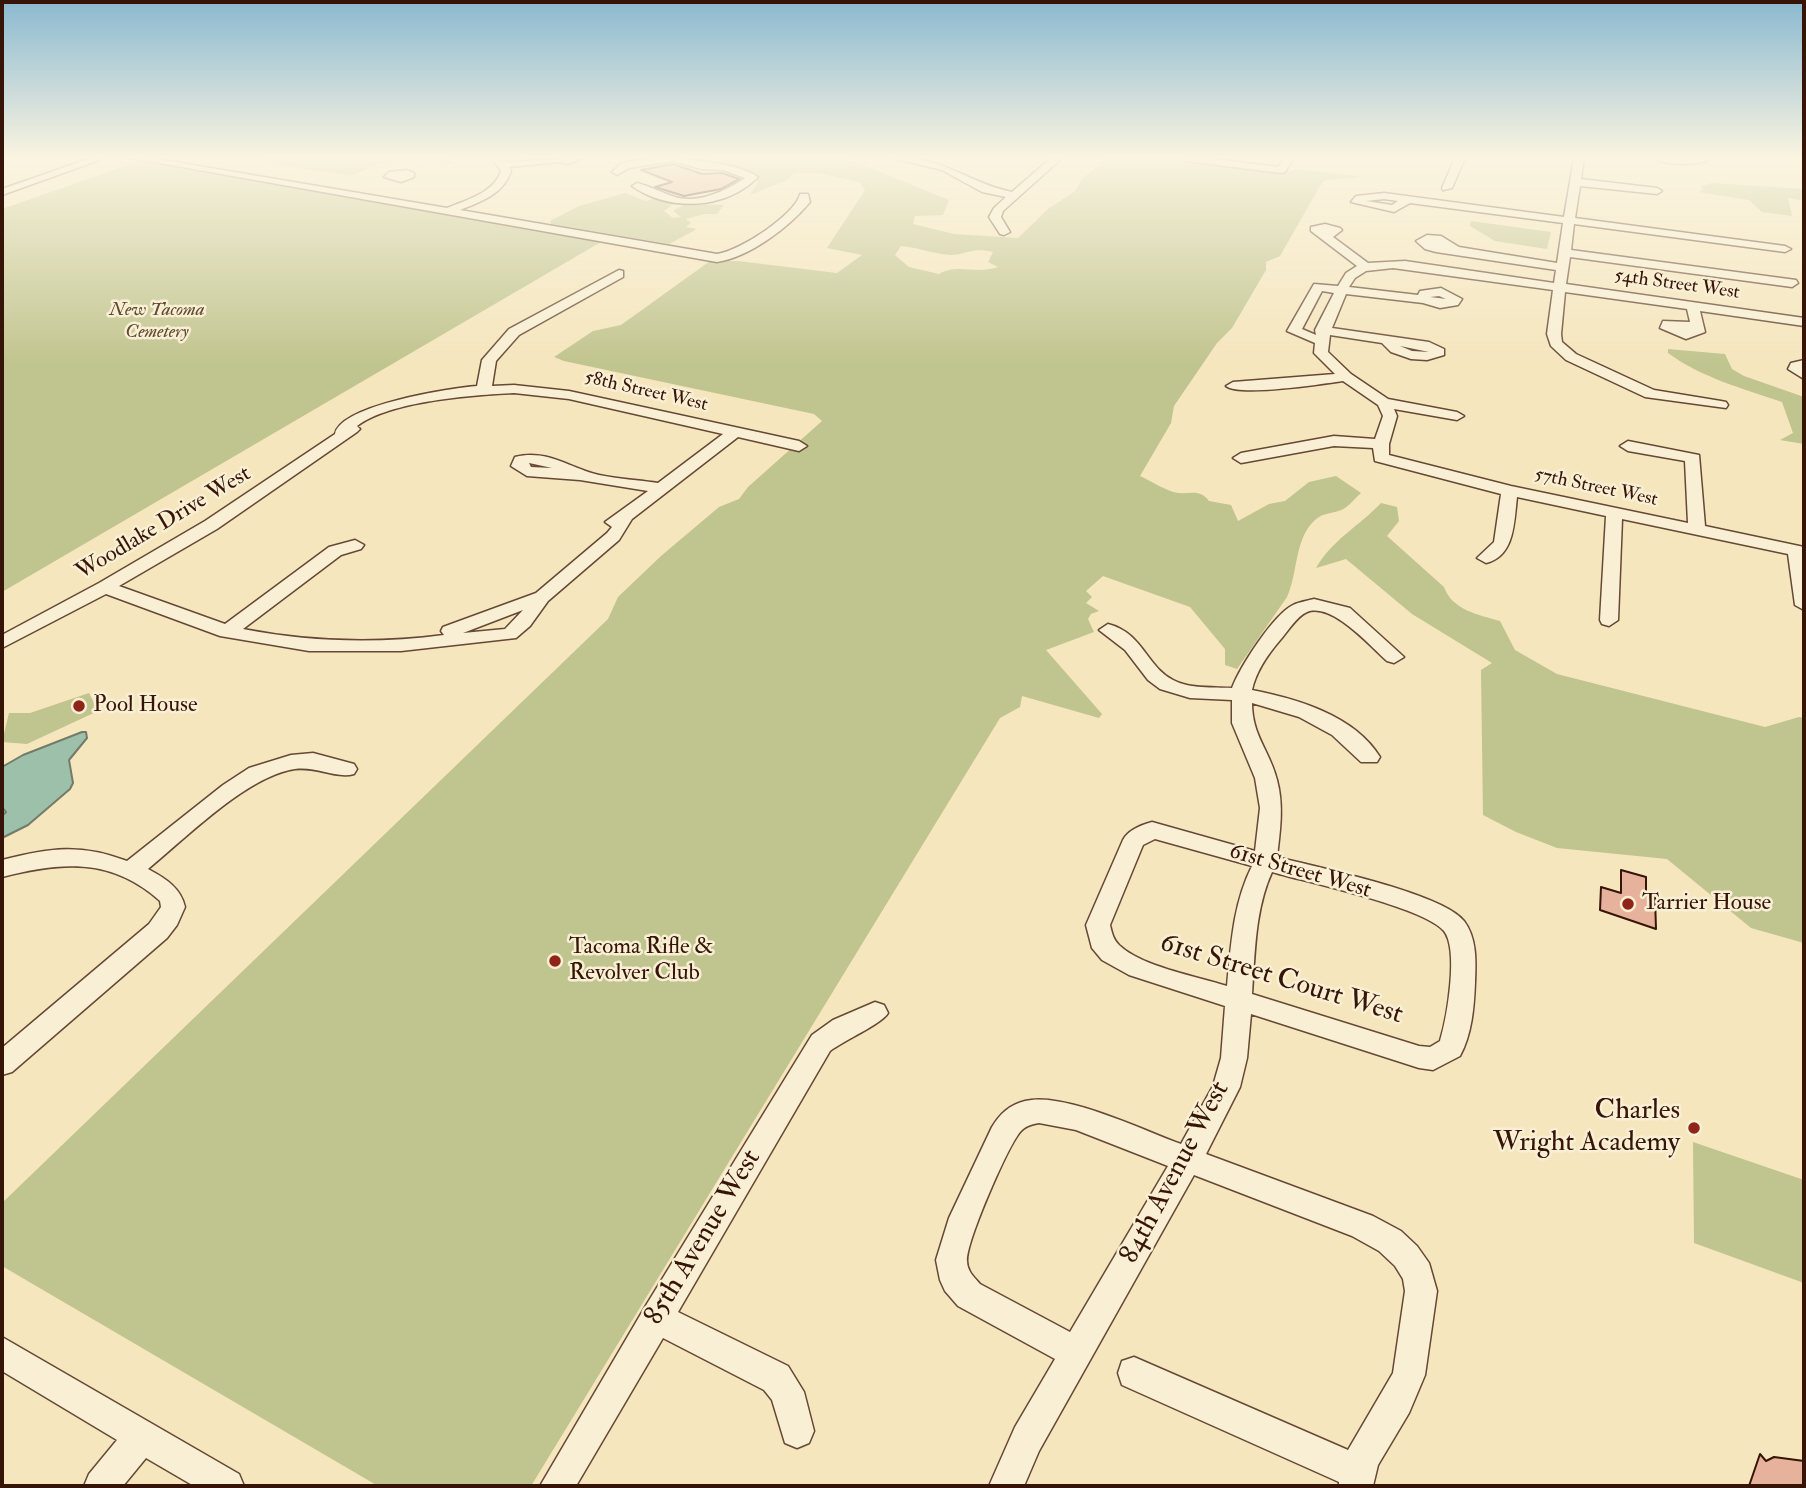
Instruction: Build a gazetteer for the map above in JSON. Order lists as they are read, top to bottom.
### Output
{
  "streets": {
    "street": [
      "54th Street West",
      "58th Street West",
      "57th Street West",
      "Woodlake Drive West",
      "61st Street West",
      "61st Street Court West",
      "84th Avenue West",
      "85th Avenue West"
    ]
  },
  "crossings": [
    ["58th Street West", "Woodlake Drive West"],
    ["61st Street West", "61st Street Court West"],
    ["61st Street West", "84th Avenue West"],
    ["61st Street Court West", "84th Avenue West"]
  ],
  "parks": ["New Tacoma Cemetery"],
  "places": [
    "Pool House",
    "Tarrier House",
    "Tacoma Rifle & Revolver Club",
    "Charles Wright Academy"
  ]
}
